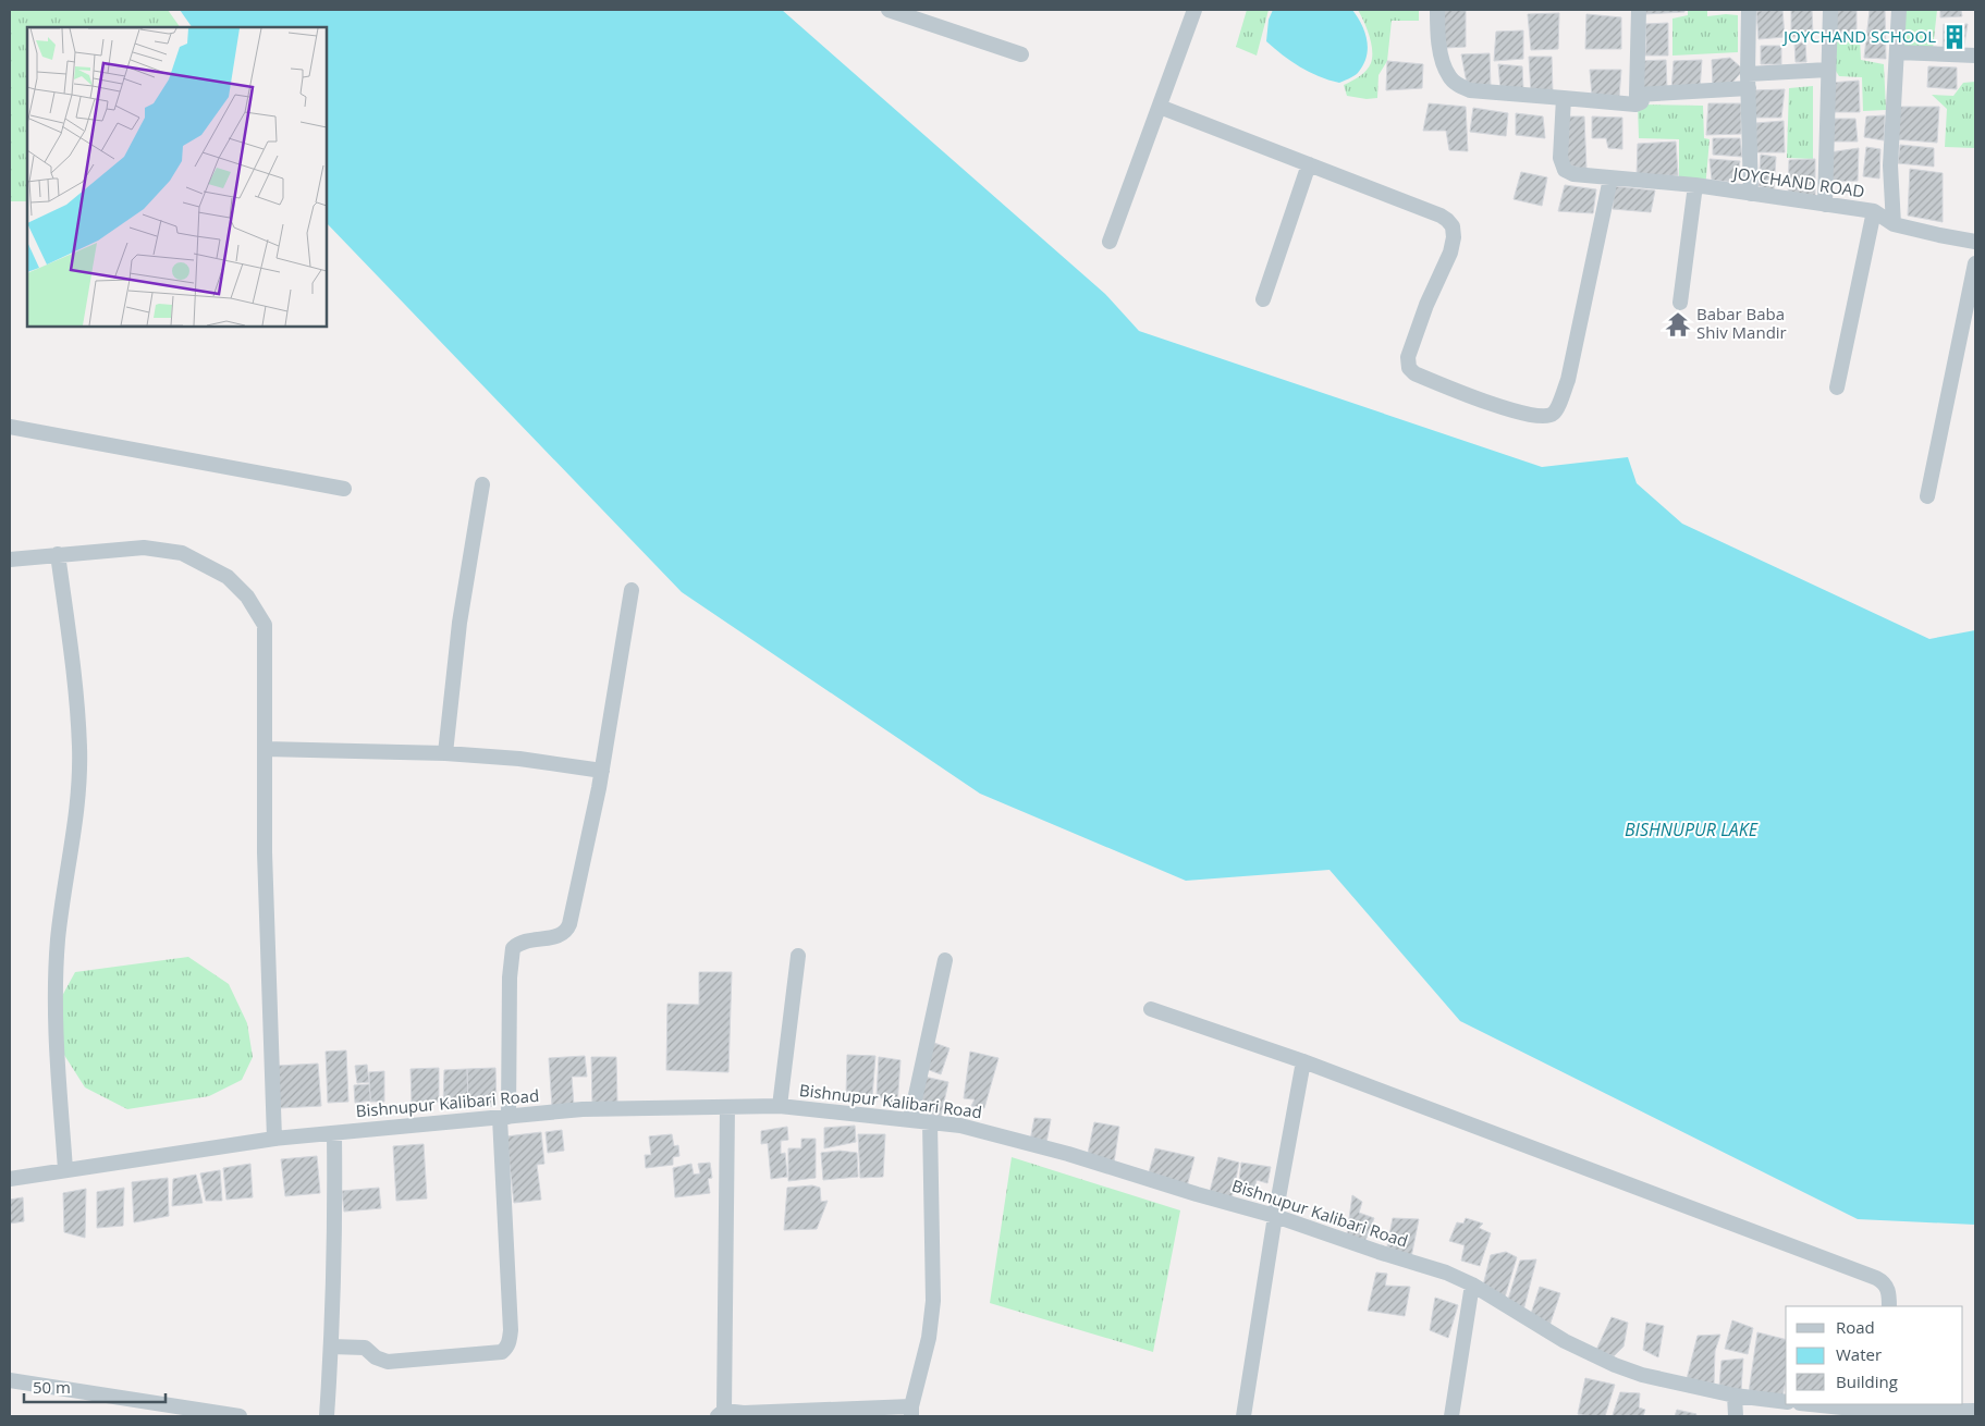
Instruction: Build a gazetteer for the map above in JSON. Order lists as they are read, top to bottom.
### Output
{
  "streets": {
    "street": ["JOYCHAND ROAD", "Bishnupur Kalibari Road"]
  },
  "water": ["BISHNUPUR LAKE"],
  "places": {
    "building": ["JOYCHAND SCHOOL"],
    "temple": ["Babar Baba Shiv Mandir"]
  },
  "legend": ["Road", "Water", "Building"],
  "scale_bar": "50 m"
}
